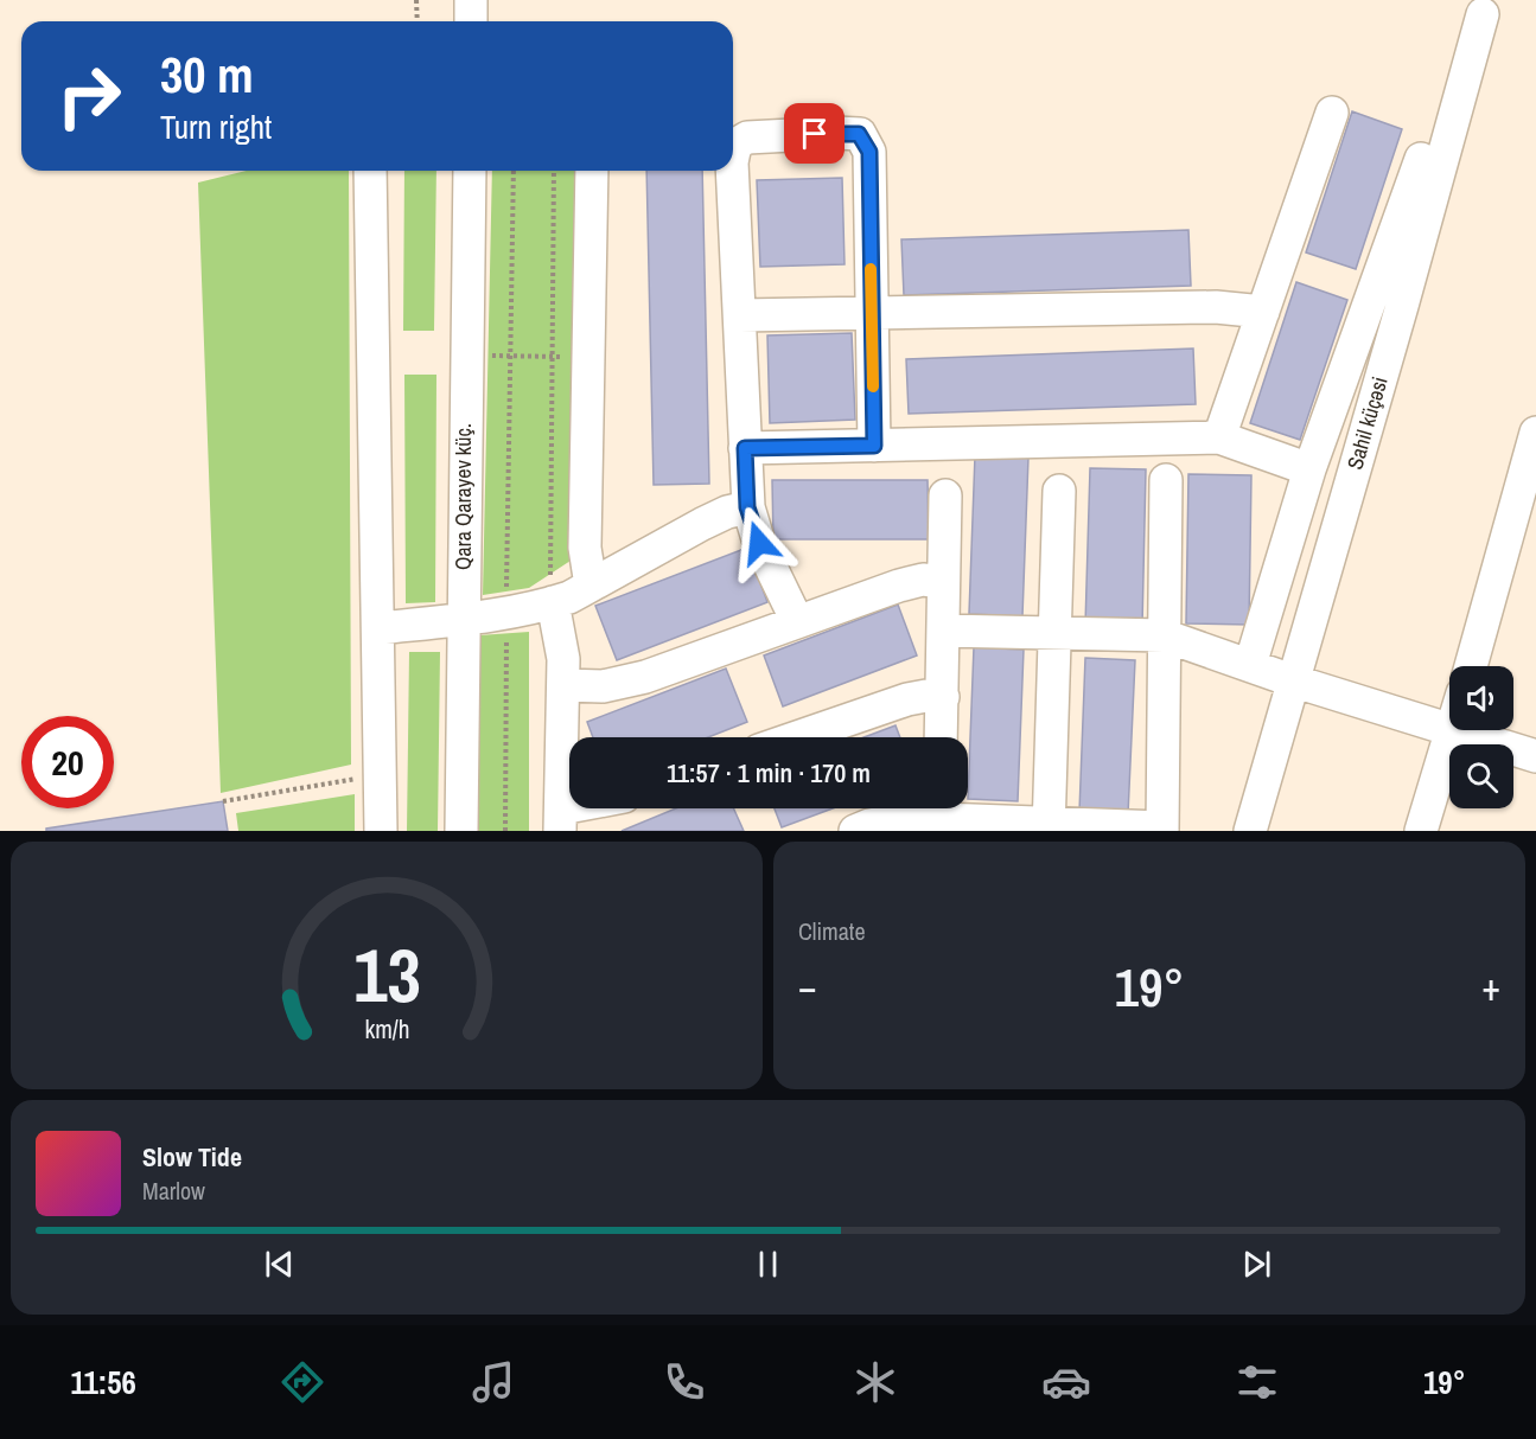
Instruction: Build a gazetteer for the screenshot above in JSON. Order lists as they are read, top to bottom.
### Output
{
  "streets": {
    "street": ["Sahil küçəsi", "Qara Qarayev küç."]
  },
  "page": {
    "turn": ["30 m", "Turn right"],
    "limit": "20",
    "trip": "11:57 · 1 min · 170 m",
    "tile": "Climate",
    "heat": ["−", "19°", "+"],
    "song": ["Slow Tide", "Marlow"],
    "tabs": ["11:56", "19°"],
    "gauge": ["13", "km/h"]
  }
}
